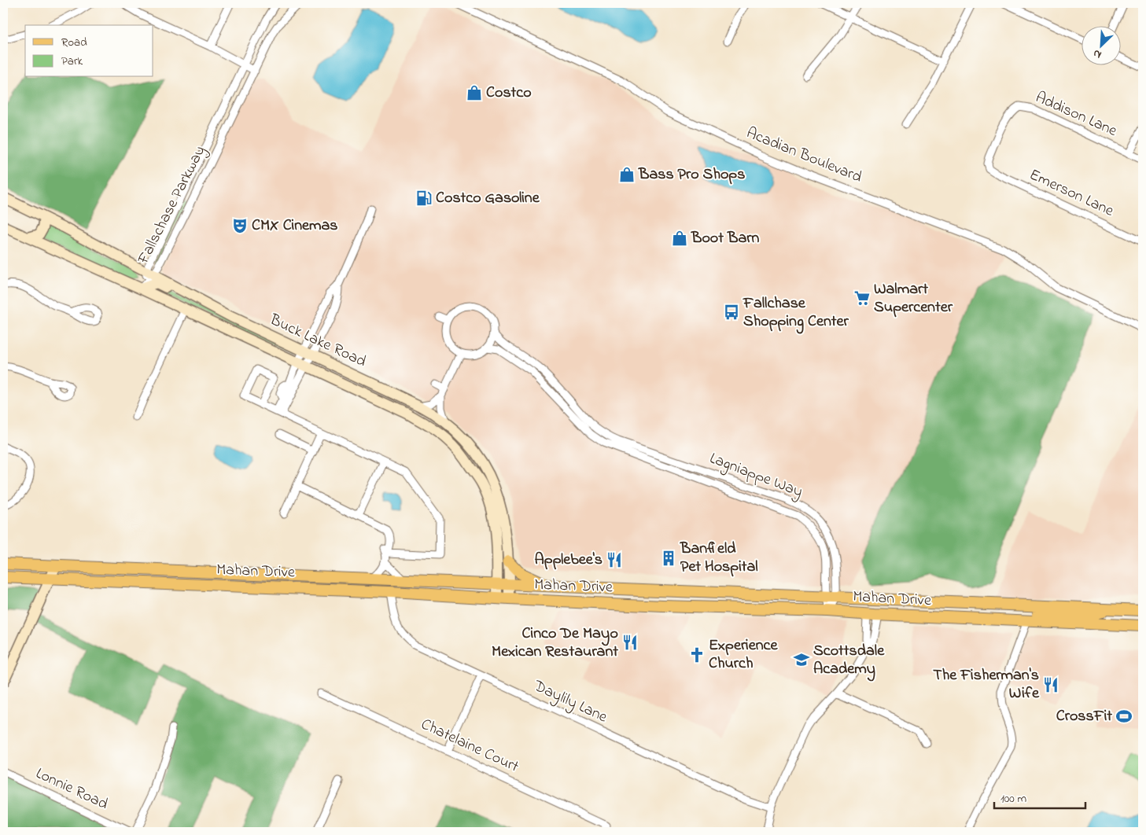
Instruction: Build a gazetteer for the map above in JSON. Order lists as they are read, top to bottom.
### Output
{
  "streets": {
    "main road": ["Buck Lake Road", "Mahan Drive"],
    "street": [
      "Addison Lane",
      "Acadian Boulevard",
      "Emerson Lane",
      "Fallschase Parkway",
      "Lagniappe Way",
      "Daylily Lane",
      "Chatelaine Court",
      "Lonnie Road"
    ]
  },
  "crossings": [
    ["Addison Lane", "Emerson Lane"],
    ["Fallschase Parkway", "Buck Lake Road"],
    ["Buck Lake Road", "Mahan Drive"],
    ["Lagniappe Way", "Mahan Drive"],
    ["Mahan Drive", "Daylily Lane"]
  ],
  "places": {
    "shop": ["Costco", "Bass Pro Shops", "Boot Barn"],
    "fuel station": ["Costco Gasoline"],
    "theatre": ["CMX Cinemas"],
    "supermarket": ["Walmart Supercenter"],
    "bus stop": ["Fallchase Shopping Center"],
    "building": ["Banfield Pet Hospital"],
    "restaurant": ["Applebee's", "Cinco De Mayo Mexican Restaurant", "The Fisherman's Wife"],
    "church": ["Experience Church"],
    "school or university": ["Scottsdale Academy"],
    "sports": ["CrossFit"]
  },
  "legend": ["Road", "Park"],
  "scale_bar": "100 m",
  "north": "bottom left"
}
